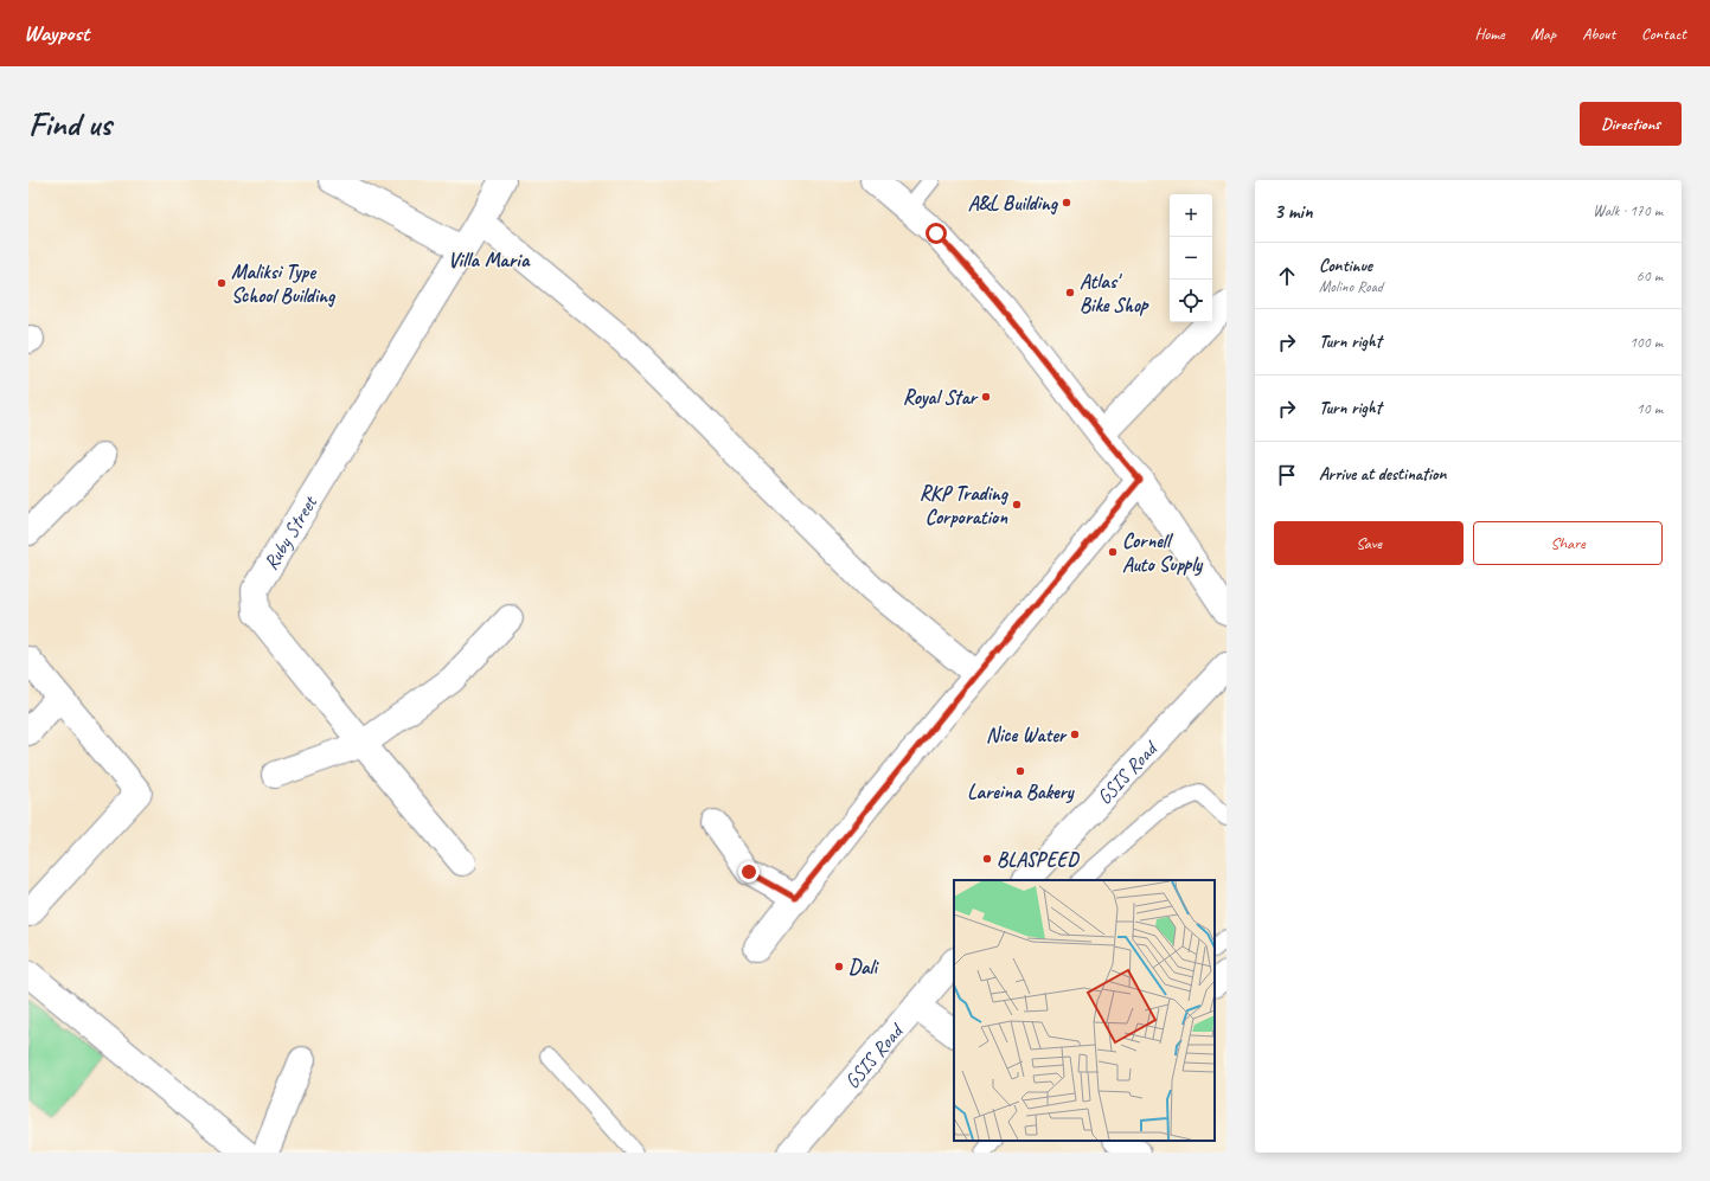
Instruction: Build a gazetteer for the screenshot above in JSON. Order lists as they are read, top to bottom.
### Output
{
  "streets": {
    "street": ["Ruby Street", "GSIS Road"]
  },
  "districts": ["Villa Maria"],
  "places": [
    "A&L Building",
    "Maliksi Type School Building",
    "Atlas' Bike Shop",
    "Royal Star",
    "RKP Trading Corporation",
    "Cornell Auto Supply",
    "Nice Water",
    "Lareina Bakery",
    "BLASPEED",
    "Dali"
  ],
  "page": {
    "header": "Waypost",
    "nav": [
      "Home",
      "Map",
      "About",
      "Contact"
    ],
    "buttons": [
      "Directions",
      ["Save", "Share"]
    ],
    "title": "Find us",
    "heading": ["3 min", "Walk · 170 m"],
    "map_buttons": ["+", "−"],
    "list": [
      ["Continue", "Molino Road", "60 m"],
      ["Turn right", "100 m"],
      ["Turn right", "10 m"],
      "Arrive at destination"
    ]
  }
}
